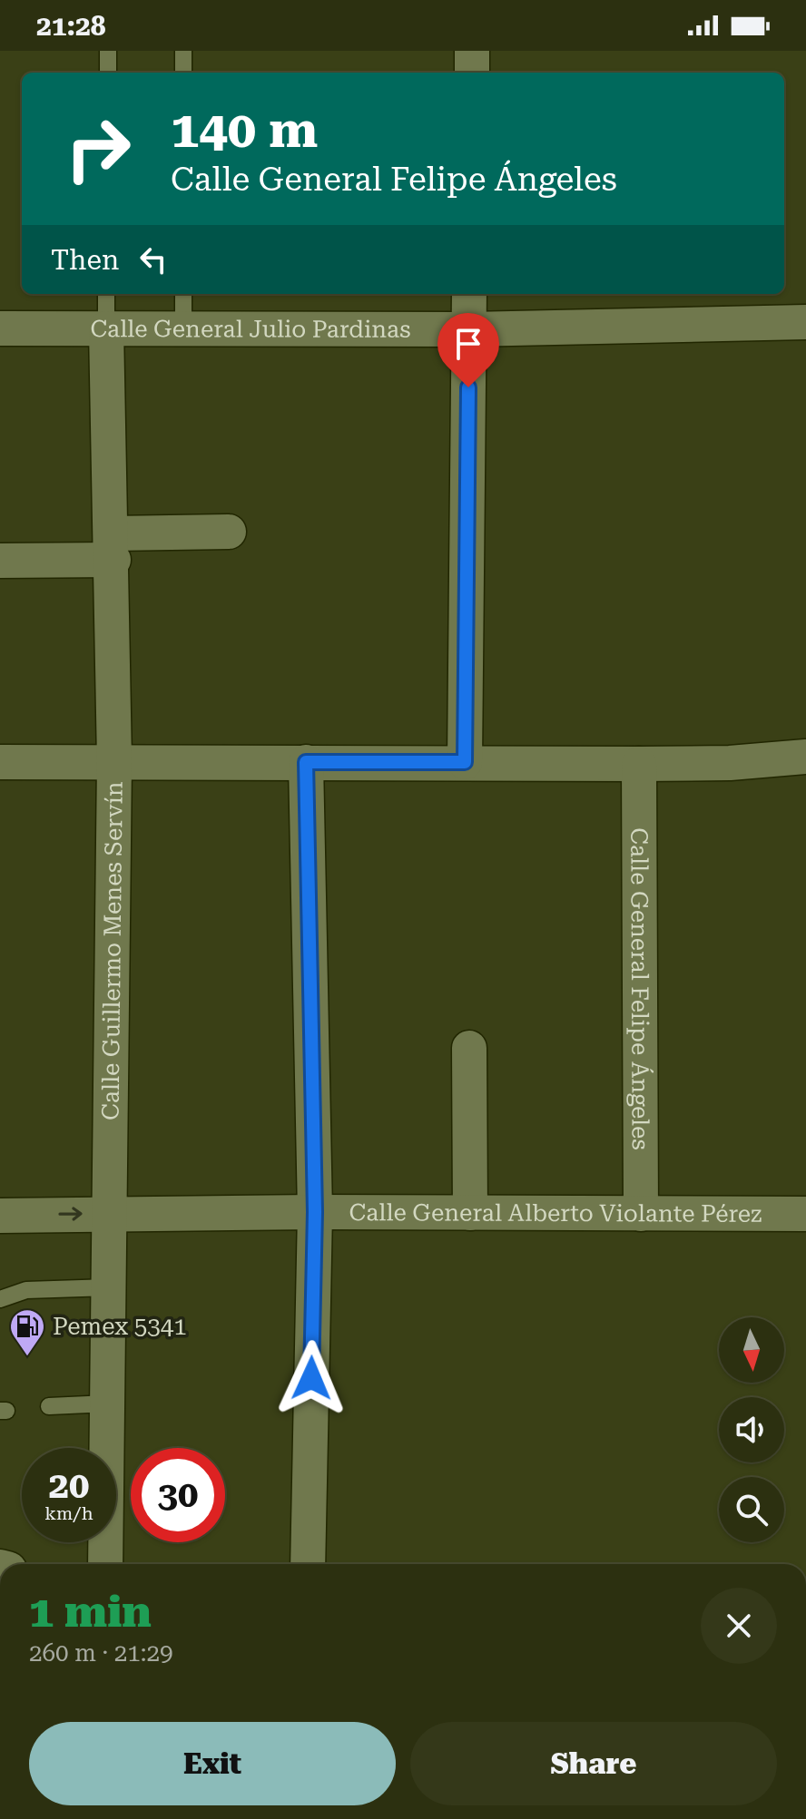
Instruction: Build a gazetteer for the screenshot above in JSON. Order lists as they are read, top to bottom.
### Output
{
  "streets": {
    "street": [
      "Calle General Julio Pardinas",
      "Calle Guillermo Menes Servín",
      "Calle General Felipe Ángeles",
      "Calle General Alberto Violante Pérez"
    ]
  },
  "crossings": [
    ["Calle General Julio Pardinas", "Calle Guillermo Menes Servín"],
    ["Calle Guillermo Menes Servín", "Calle General Alberto Violante Pérez"],
    ["Calle General Felipe Ángeles", "Calle General Alberto Violante Pérez"]
  ],
  "places": {
    "fuel station": ["Pemex 5341"]
  },
  "north": "bottom",
  "page": {
    "status": "21:28",
    "turn": ["140 m", "Calle General Felipe Ángeles"],
    "then": "Then",
    "speed": "20 km/h",
    "limit": "30",
    "heading": ["1 min", "260 m · 21:29"],
    "buttons": ["Exit", "Share"]
  }
}
